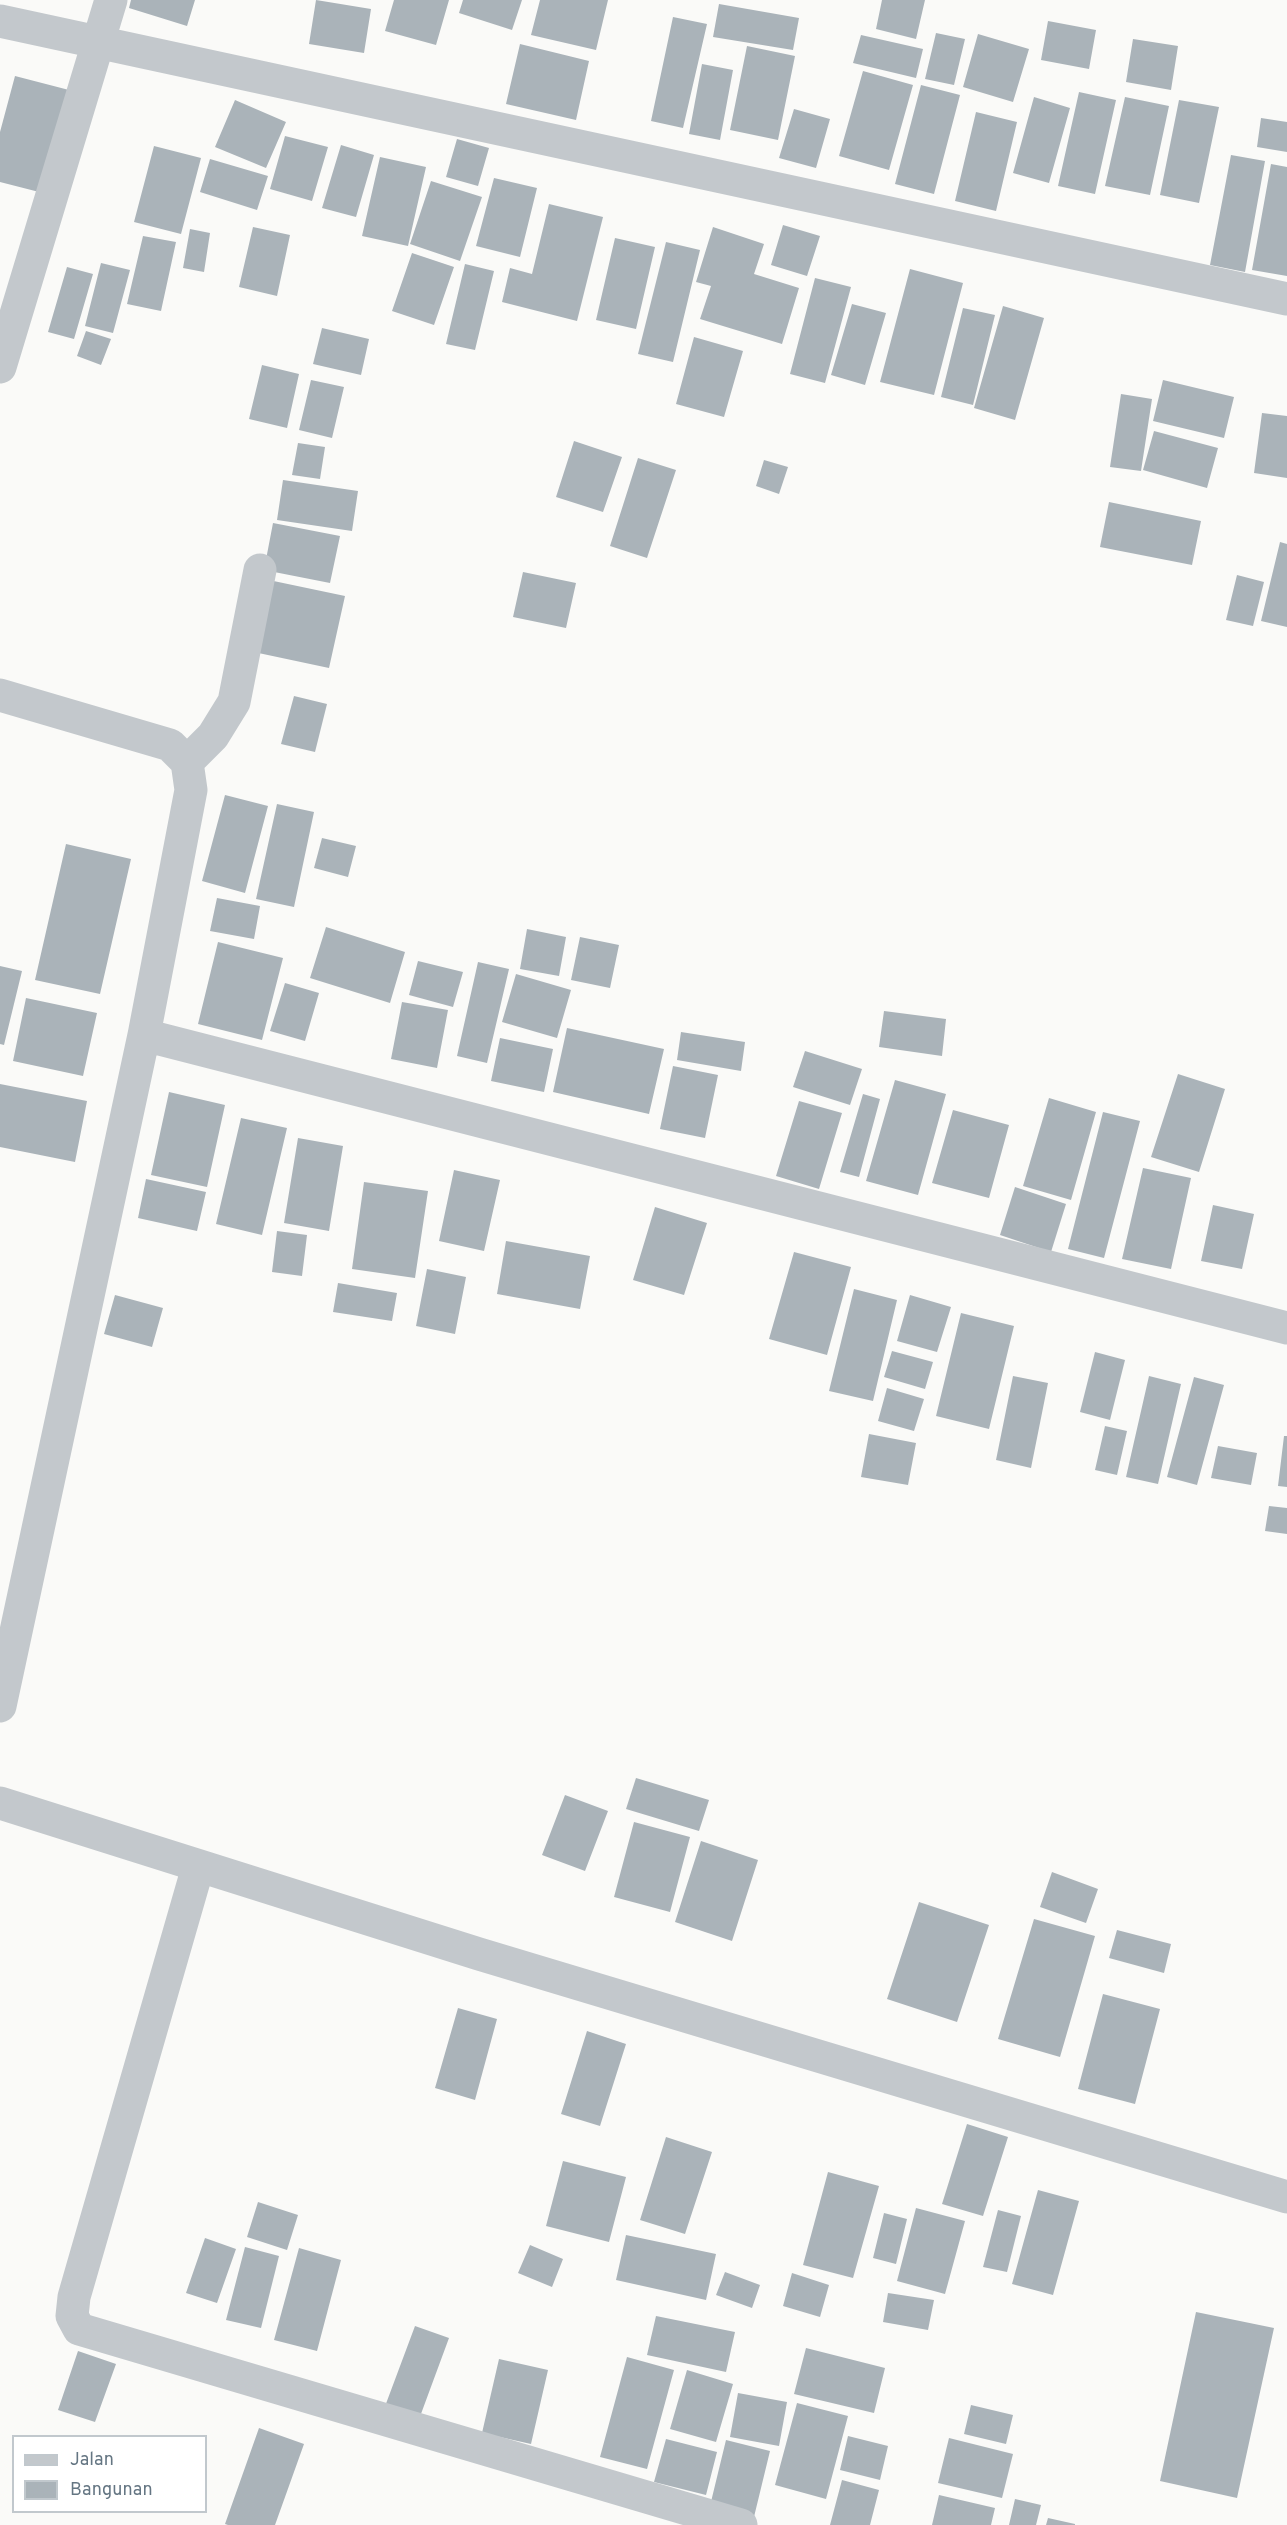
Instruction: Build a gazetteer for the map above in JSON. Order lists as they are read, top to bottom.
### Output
{
  "legend": ["Jalan", "Bangunan"]
}
